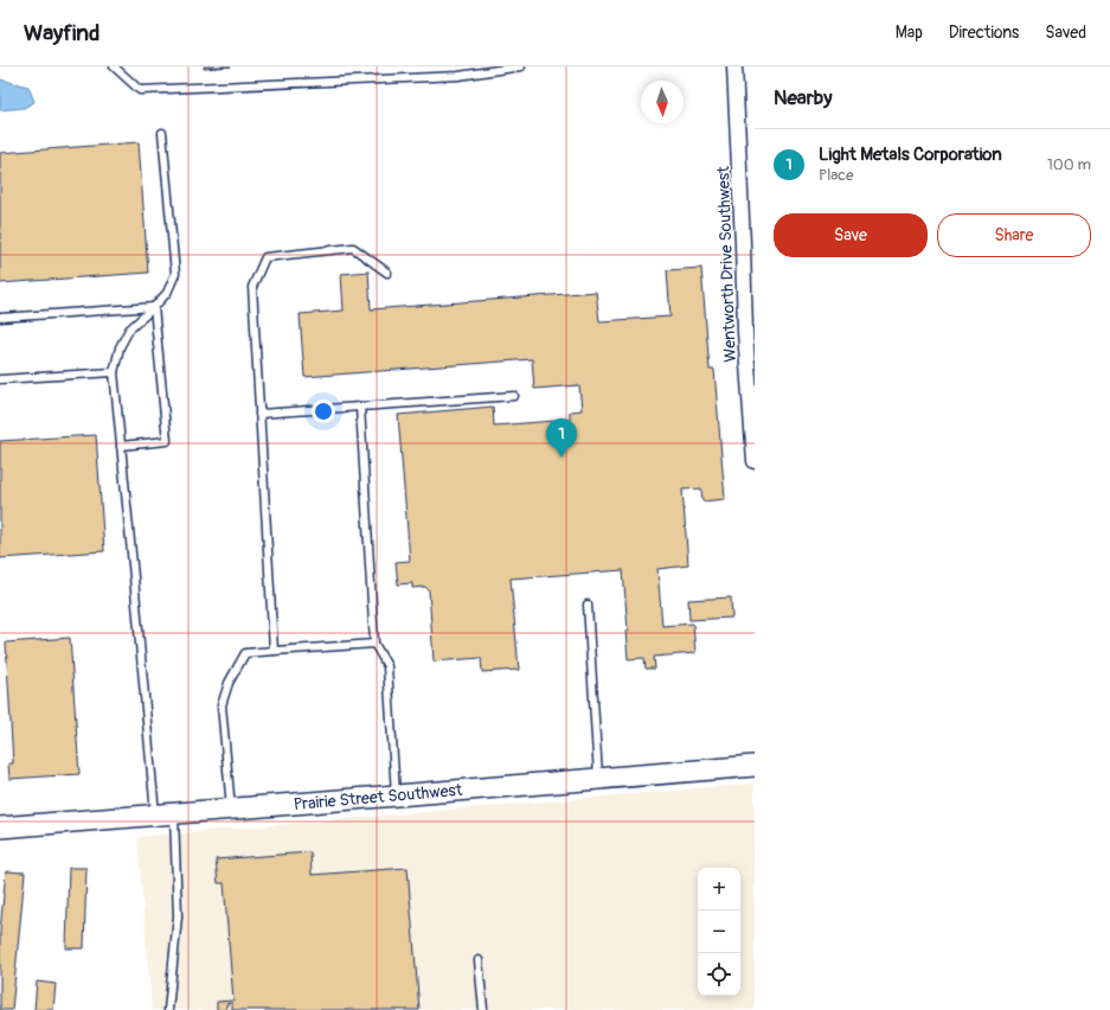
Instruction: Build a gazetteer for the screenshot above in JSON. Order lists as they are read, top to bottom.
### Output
{
  "streets": {
    "street": ["Wentworth Drive Southwest", "Prairie Street Southwest"]
  },
  "north": "bottom",
  "page": {
    "header": "Wayfind",
    "nav": ["Map", "Directions", "Saved"],
    "heading": "Nearby",
    "list": [
      {
        "mark": "1",
        "name": "Light Metals Corporation",
        "note": "Place",
        "value": "100 m"
      }
    ],
    "buttons": ["Save", "Share"],
    "pins": "1",
    "map_buttons": ["+", "−"]
  }
}
